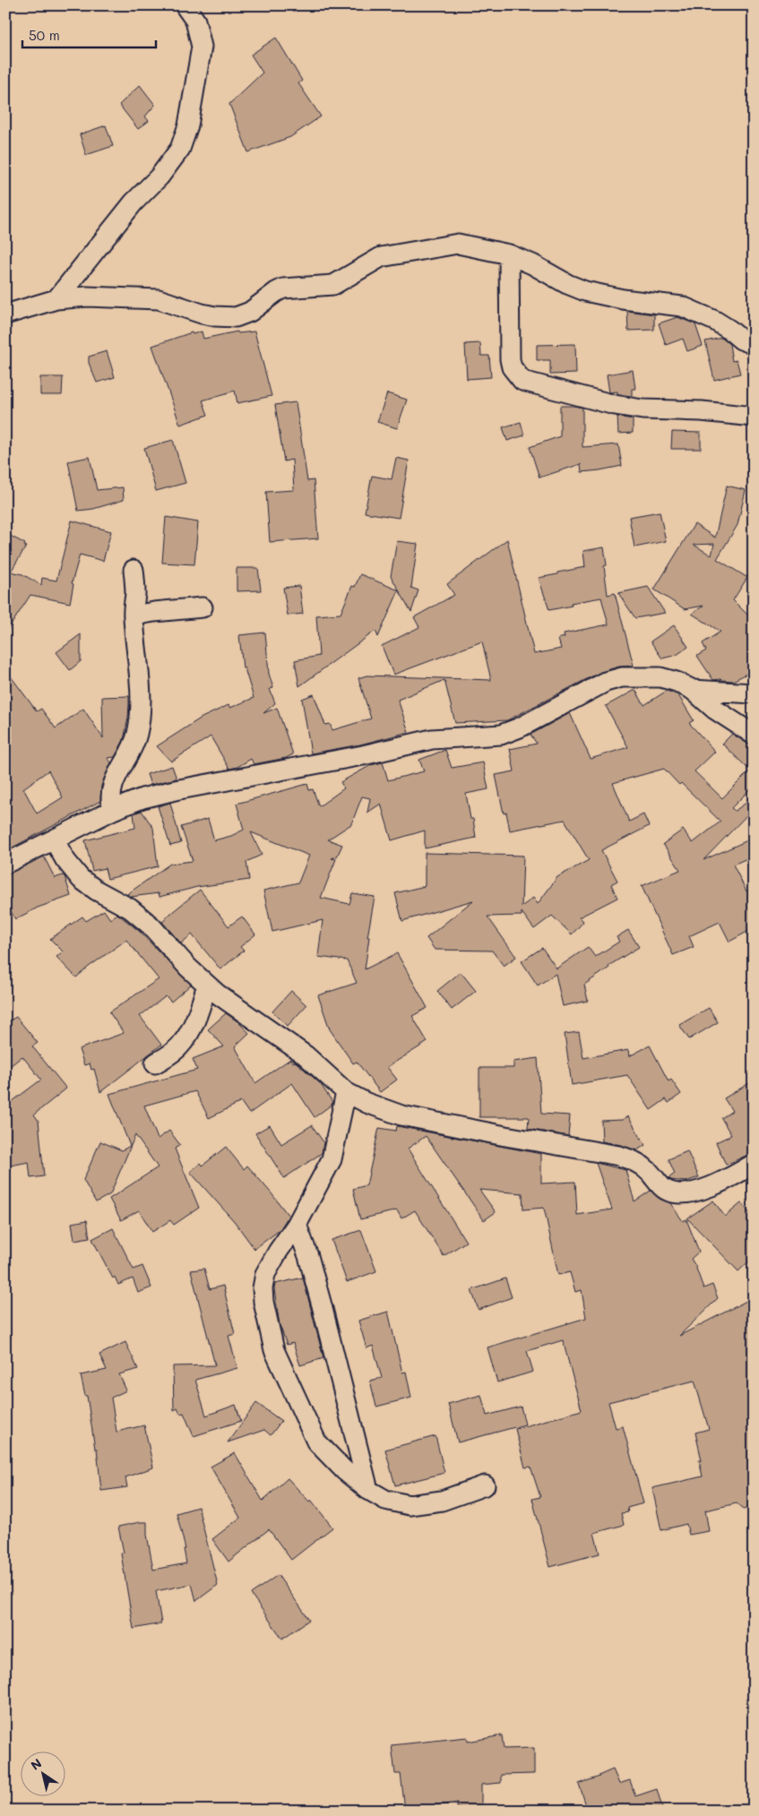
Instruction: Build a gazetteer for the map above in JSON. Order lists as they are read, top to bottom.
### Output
{
  "scale_bar": "50 m",
  "north": "top left"
}
